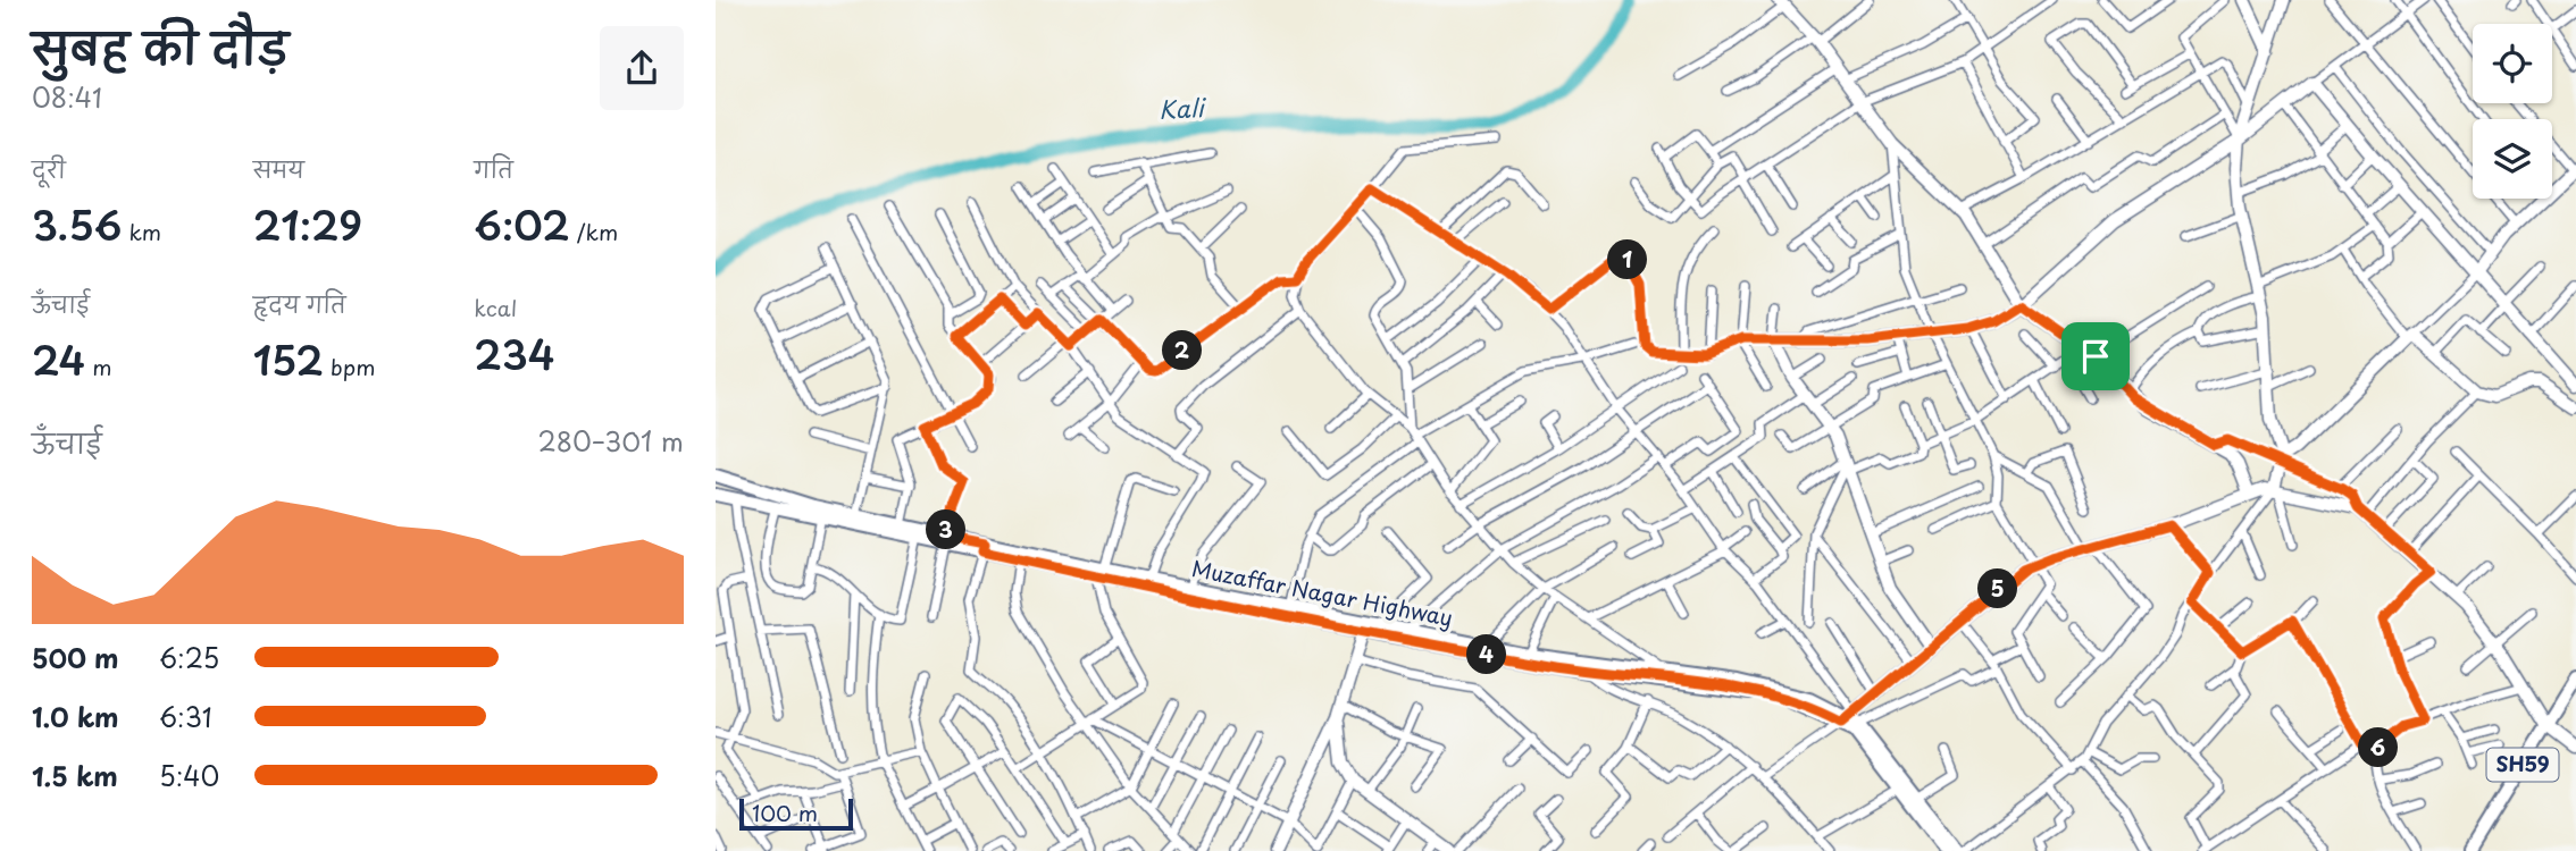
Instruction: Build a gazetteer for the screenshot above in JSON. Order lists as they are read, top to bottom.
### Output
{
  "streets": {
    "main road": ["Muzaffar Nagar Highway", "SH59"]
  },
  "water": ["Kali"],
  "scale_bar": "100 m",
  "page": {
    "heading": ["सुबह की दौड़", "08:41"],
    "stats": [
      ["दूरी", "3.56 km"],
      ["समय", "21:29"],
      ["गति", "6:02 /km"],
      ["ऊँचाई", "24 m"],
      ["हृदय गति", "152 bpm"],
      ["kcal", "234"]
    ],
    "pins": [
      "1",
      "2",
      "3",
      "5",
      "4",
      "6"
    ],
    "chart": ["ऊँचाई", "280–301 m"],
    "list": [
      {
        "name": "500 m",
        "note": "6:25"
      },
      {
        "name": "1.0 km",
        "note": "6:31"
      },
      {
        "name": "1.5 km",
        "note": "5:40"
      }
    ],
    "scale": "100 m"
  }
}
